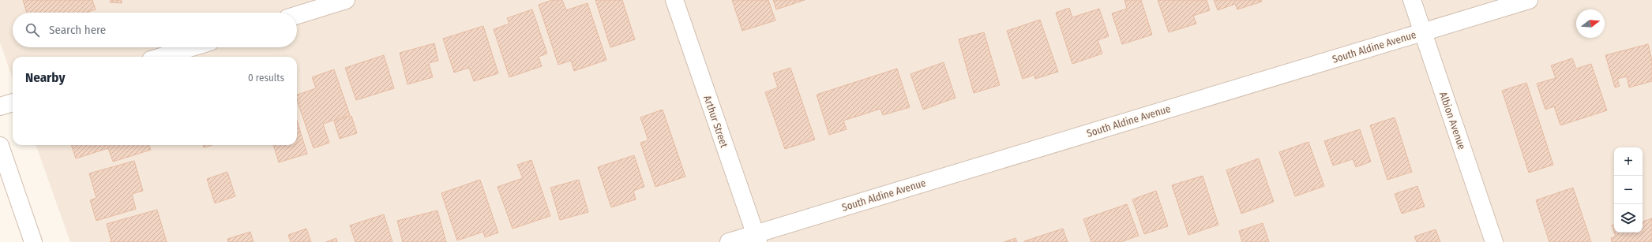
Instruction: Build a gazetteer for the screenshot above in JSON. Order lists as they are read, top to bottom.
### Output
{
  "streets": {
    "street": ["South Aldine Avenue", "Albion Avenue", "Arthur Street"]
  },
  "crossings": [
    ["South Aldine Avenue", "Albion Avenue"],
    ["South Aldine Avenue", "Arthur Street"]
  ],
  "north": "right",
  "page": {
    "search": "Search here",
    "heading": ["Nearby", "0 results"],
    "map_buttons": ["+", "−"]
  }
}
